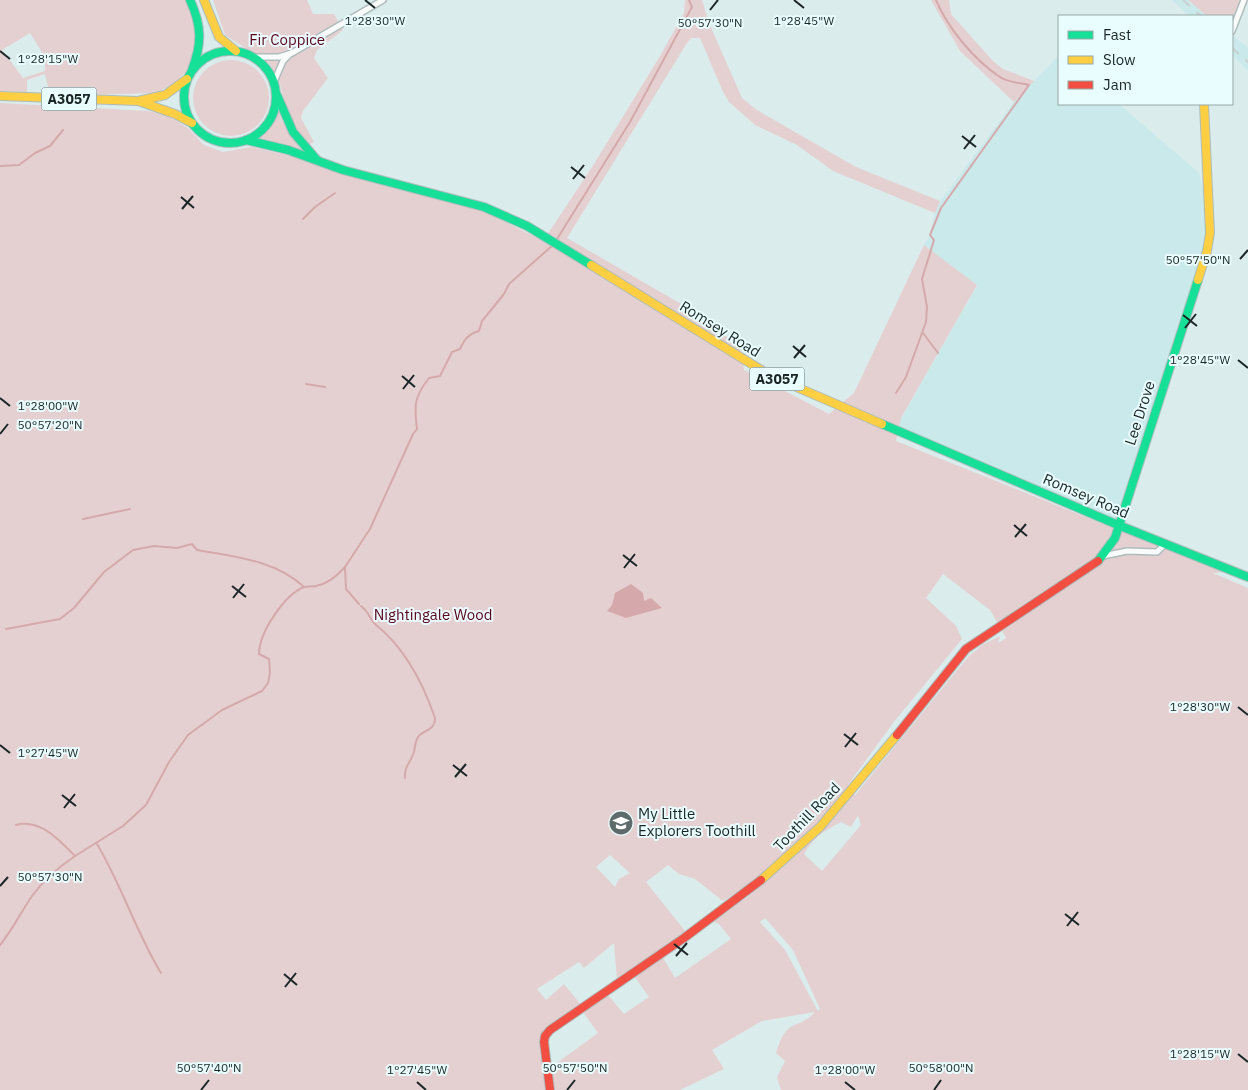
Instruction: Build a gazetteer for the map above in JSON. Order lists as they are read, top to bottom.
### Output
{
  "streets": {
    "main road": [
      "A3057",
      "Romsey Road",
      "Lee Drove",
      "Toothill Road"
    ]
  },
  "crossings": [
    ["A3057", "Romsey Road"],
    ["Romsey Road", "Lee Drove"],
    ["Romsey Road", "Toothill Road"],
    ["Lee Drove", "Toothill Road"]
  ],
  "parks": ["Fir Coppice", "Nightingale Wood"],
  "places": {
    "school or university": ["My Little Explorers Toothill"]
  },
  "legend": ["Fast", "Slow", "Jam"],
  "coordinates": [
    "1°28'30\"W",
    "1°28'45\"W",
    "50°57'30\"N",
    "1°28'15\"W",
    "50°57'50\"N",
    "1°28'00\"W",
    "50°57'20\"N",
    "1°27'45\"W",
    "50°57'40\"N",
    "50°58'00\"N"
  ]
}
